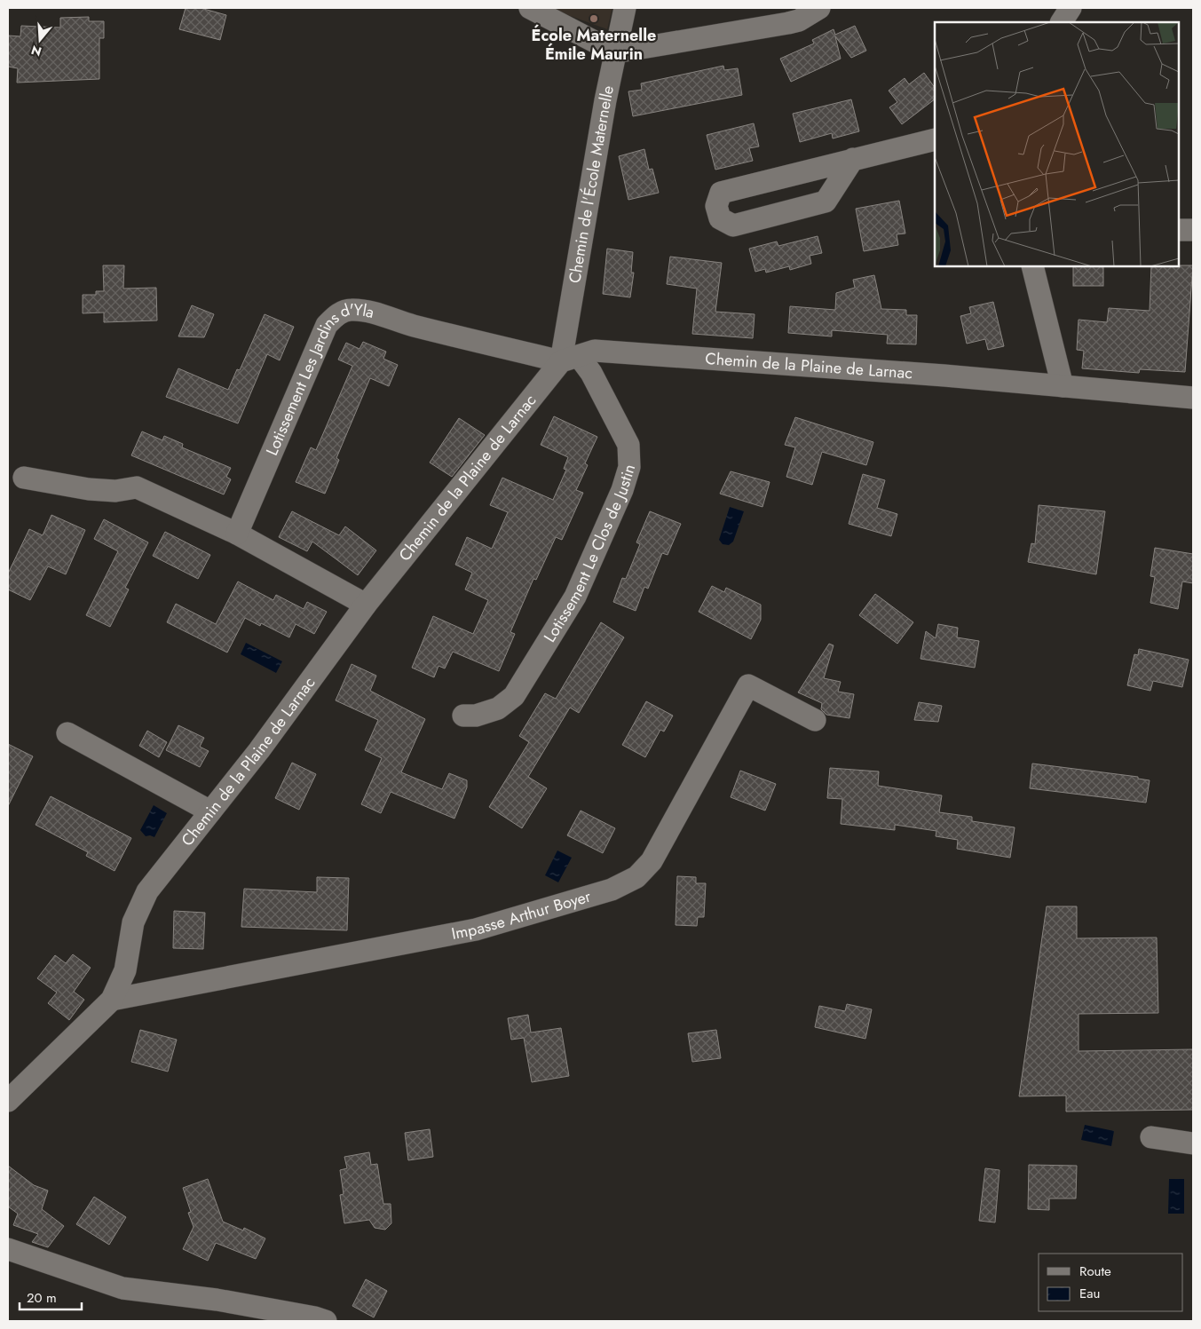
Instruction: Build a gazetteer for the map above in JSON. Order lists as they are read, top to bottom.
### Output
{
  "streets": {
    "street": [
      "Chemin de l'École Maternelle",
      "Chemin de la Plaine de Larnac",
      "Lotissement Les Jardins d'Yla",
      "Lotissement Le Clos de Justin",
      "Impasse Arthur Boyer"
    ]
  },
  "crossings": [
    ["Chemin de l'École Maternelle", "Chemin de la Plaine de Larnac"],
    ["Chemin de l'École Maternelle", "Lotissement Les Jardins d'Yla"],
    ["Chemin de l'École Maternelle", "Lotissement Le Clos de Justin"],
    ["Chemin de la Plaine de Larnac", "Lotissement Les Jardins d'Yla"],
    ["Chemin de la Plaine de Larnac", "Lotissement Le Clos de Justin"],
    ["Chemin de la Plaine de Larnac", "Impasse Arthur Boyer"],
    ["Lotissement Les Jardins d'Yla", "Lotissement Le Clos de Justin"]
  ],
  "places": ["École Maternelle Émile Maurin"],
  "legend": ["Route", "Eau"],
  "scale_bar": "20 m",
  "north": "bottom"
}
